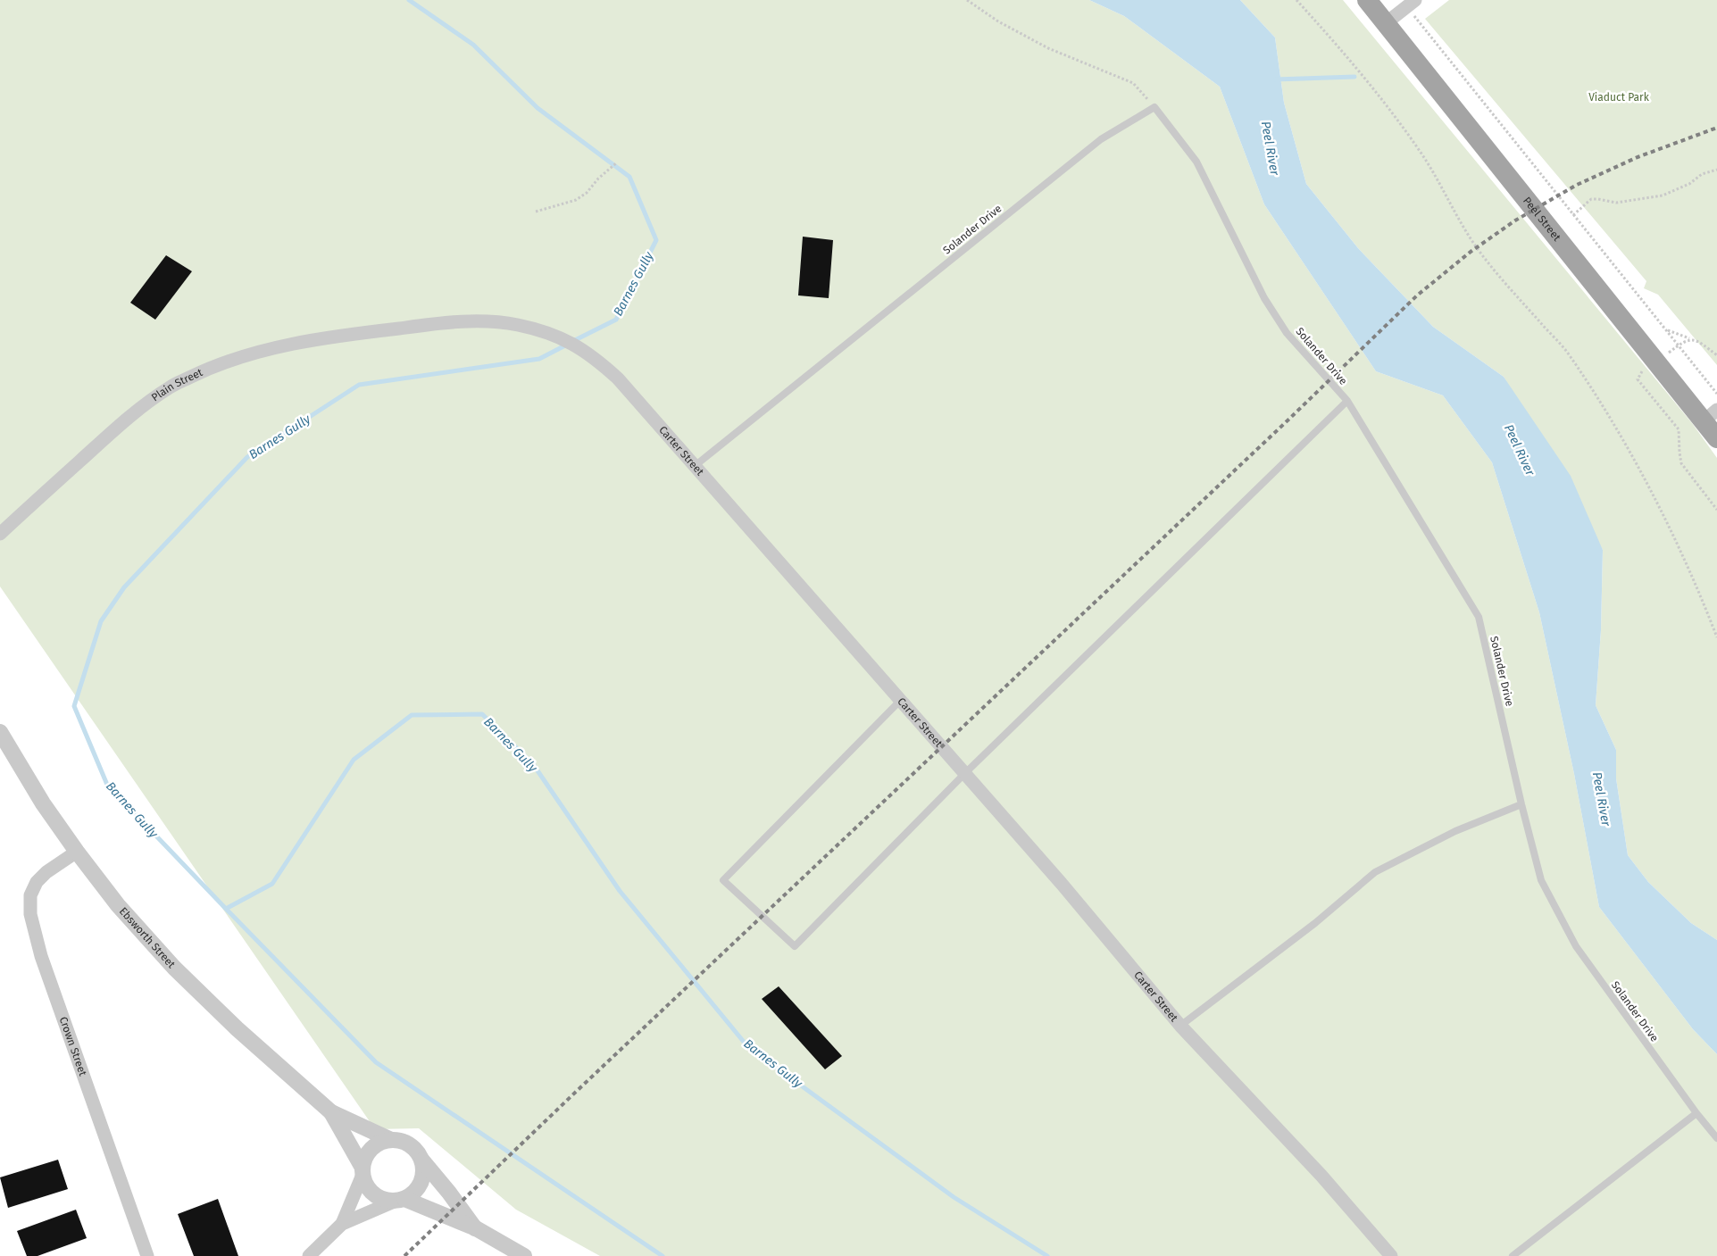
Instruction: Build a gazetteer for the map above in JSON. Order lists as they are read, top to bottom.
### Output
{
  "streets": {
    "main road": ["Peel Street"],
    "street": [
      "Plain Street",
      "Carter Street",
      "Ebsworth Street",
      "Crown Street"
    ],
    "lane": ["Solander Drive"]
  },
  "crossings": [
    ["Solander Drive", "Carter Street"],
    ["Plain Street", "Carter Street"],
    ["Ebsworth Street", "Crown Street"]
  ],
  "water": ["Peel River", "Barnes Gully"],
  "parks": ["Viaduct Park"]
}
